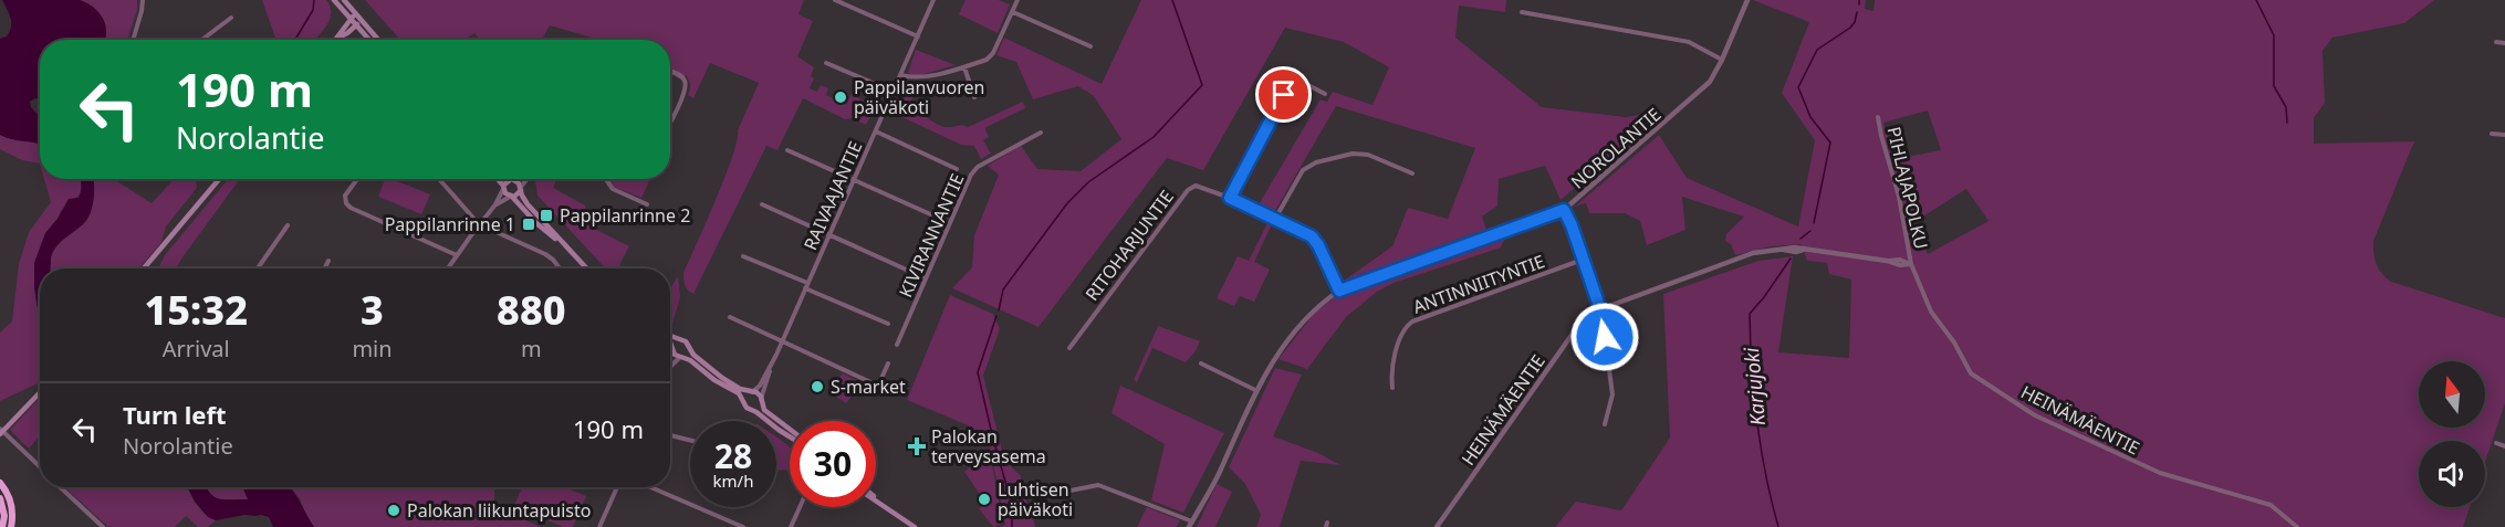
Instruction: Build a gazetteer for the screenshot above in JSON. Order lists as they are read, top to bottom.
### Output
{
  "streets": {
    "street": [
      "NOROLANTIE",
      "PIHLAJAPOLKU",
      "RAIVAAJANTIE",
      "KIVIRANNANTIE",
      "RITOHARJUNTIE",
      "ANTINNIITYNTIE",
      "HEINÄMÄENTIE"
    ]
  },
  "crossings": [
    ["NOROLANTIE", "RITOHARJUNTIE"],
    ["PIHLAJAPOLKU", "HEINÄMÄENTIE"]
  ],
  "water": ["Karjujoki"],
  "places": {
    "other": [
      "Pappilanvuoren päiväkoti",
      "S-market",
      "Luhtisen päiväkoti",
      "Palokan liikuntapuisto"
    ],
    "transit": ["Pappilanrinne 2", "Pappilanrinne 1"],
    "health": ["Palokan terveysasema"]
  },
  "north": "top",
  "page": {
    "turn": ["190 m", "Norolantie"],
    "eta": [
      "15:32",
      "Arrival",
      "3",
      "min",
      "880",
      "m"
    ],
    "list": [
      {
        "name": "Turn left",
        "note": "Norolantie",
        "value": "190 m"
      }
    ],
    "speed": "28 km/h",
    "limit": "30"
  }
}
